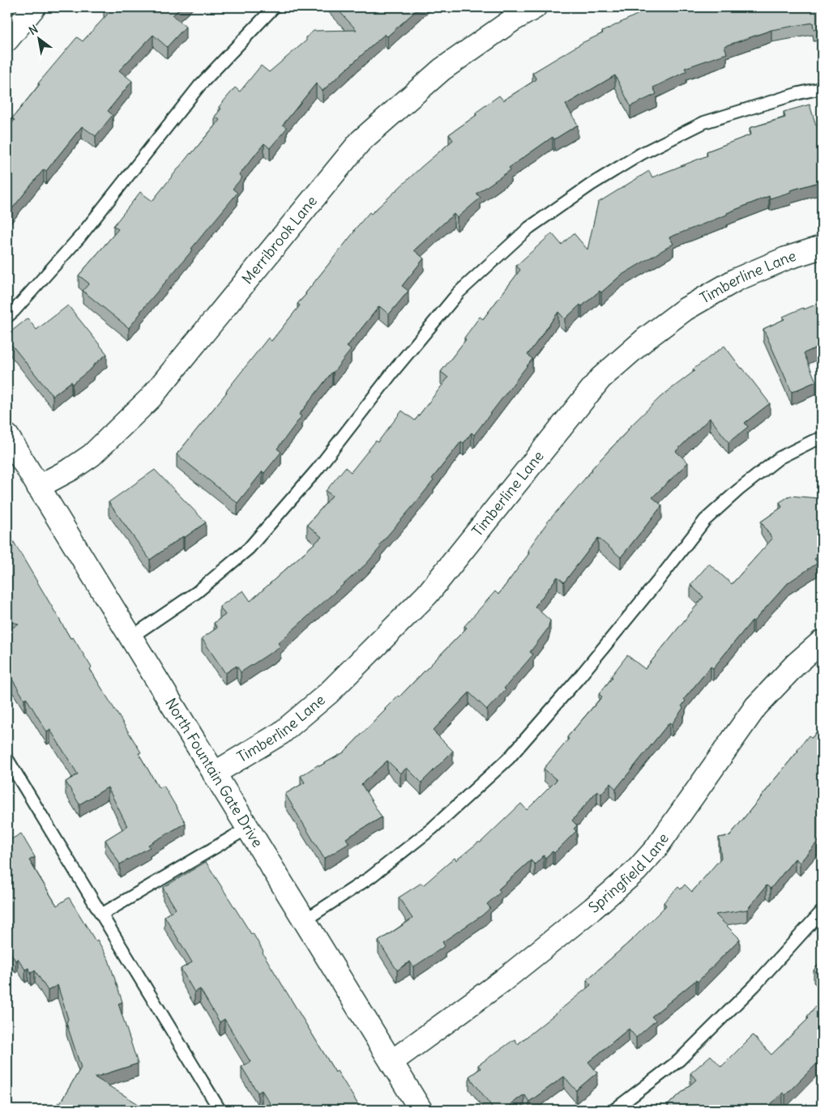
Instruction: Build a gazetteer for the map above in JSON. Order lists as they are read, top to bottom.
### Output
{
  "streets": {
    "street": [
      "Merribrook Lane",
      "Timberline Lane",
      "North Fountain Gate Drive",
      "Springfield Lane"
    ]
  },
  "crossings": [
    ["Merribrook Lane", "North Fountain Gate Drive"],
    ["Timberline Lane", "North Fountain Gate Drive"],
    ["North Fountain Gate Drive", "Springfield Lane"]
  ],
  "north": "top left"
}
